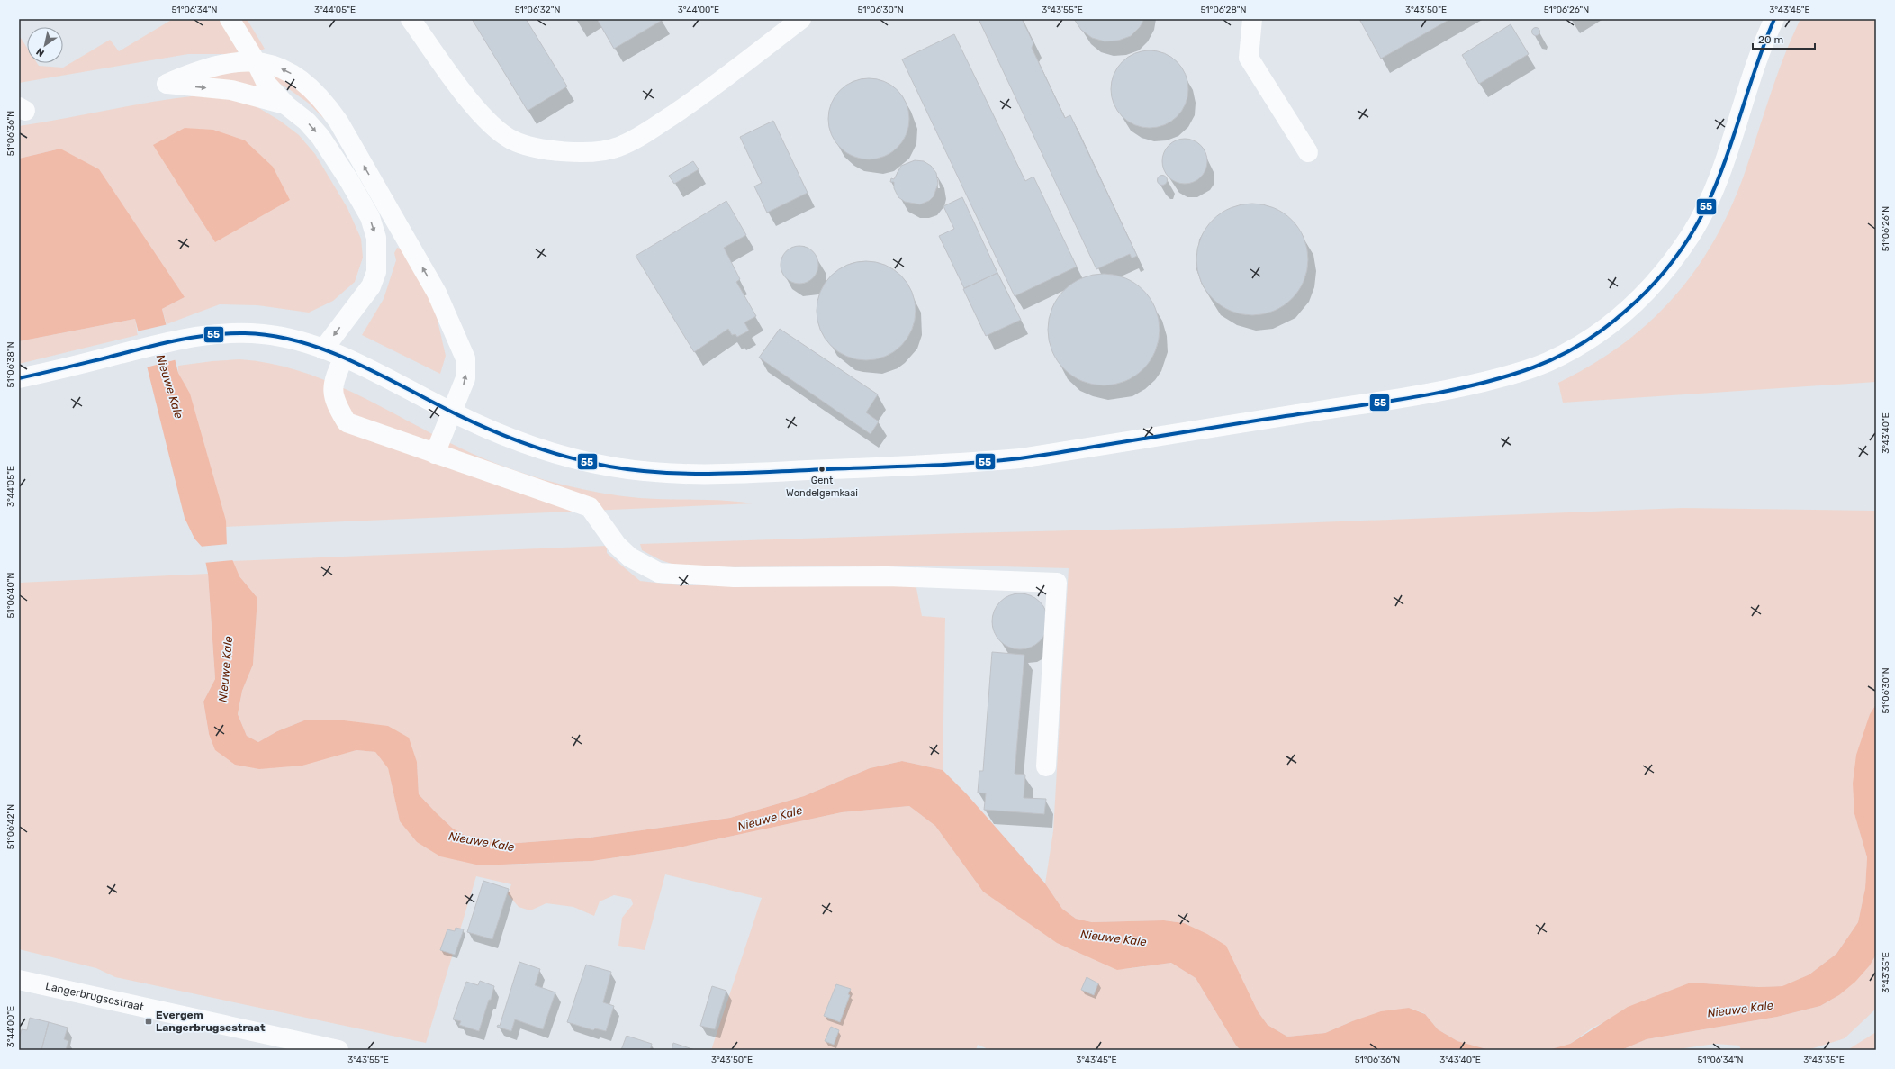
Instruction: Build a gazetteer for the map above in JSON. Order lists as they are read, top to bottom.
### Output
{
  "streets": {
    "main road": ["Langerbrugsestraat"]
  },
  "water": ["Nieuwe Kale"],
  "places": {
    "other": ["Gent Wondelgemkaai"],
    "transit": ["Evergem Langerbrugsestraat"]
  },
  "lines": ["transit line 55"],
  "scale_bar": "20 m",
  "north": "bottom left",
  "coordinates": [
    "51°06'34\"N",
    "3°44'05\"E",
    "51°06'32\"N",
    "3°44'00\"E",
    "51°06'30\"N",
    "3°43'55\"E",
    "51°06'28\"N",
    "3°43'50\"E",
    "51°06'26\"N",
    "3°43'45\"E",
    "51°06'36\"N",
    "51°06'38\"N",
    "3°43'40\"E",
    "51°06'40\"N",
    "51°06'42\"N",
    "3°43'35\"E"
  ]
}
